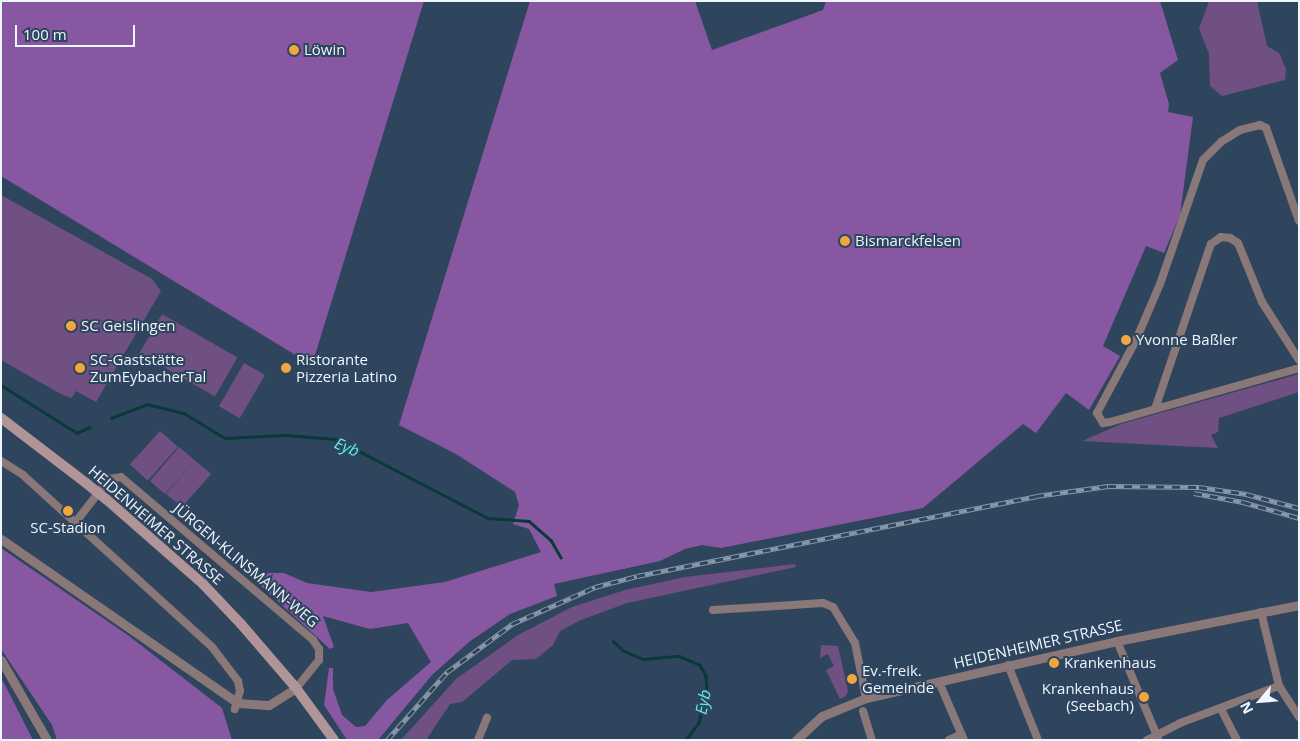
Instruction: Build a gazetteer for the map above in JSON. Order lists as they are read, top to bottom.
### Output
{
  "streets": {
    "main road": ["HEIDENHEIMER STRASSE"],
    "street": ["JÜRGEN-KLINSMANN-WEG"]
  },
  "crossings": [
    ["HEIDENHEIMER STRASSE", "JÜRGEN-KLINSMANN-WEG"]
  ],
  "water": ["Eyb"],
  "places": [
    "Löwin",
    "Bismarckfelsen",
    "SC Geislingen",
    "Yvonne Baßler",
    "SC-Gaststätte ZumEybacherTal",
    "Ristorante Pizzeria Latino",
    "SC-Stadion",
    "Krankenhaus",
    "Ev.-freik. Gemeinde",
    "Krankenhaus (Seebach)"
  ],
  "scale_bar": "100 m",
  "north": "bottom left"
}
